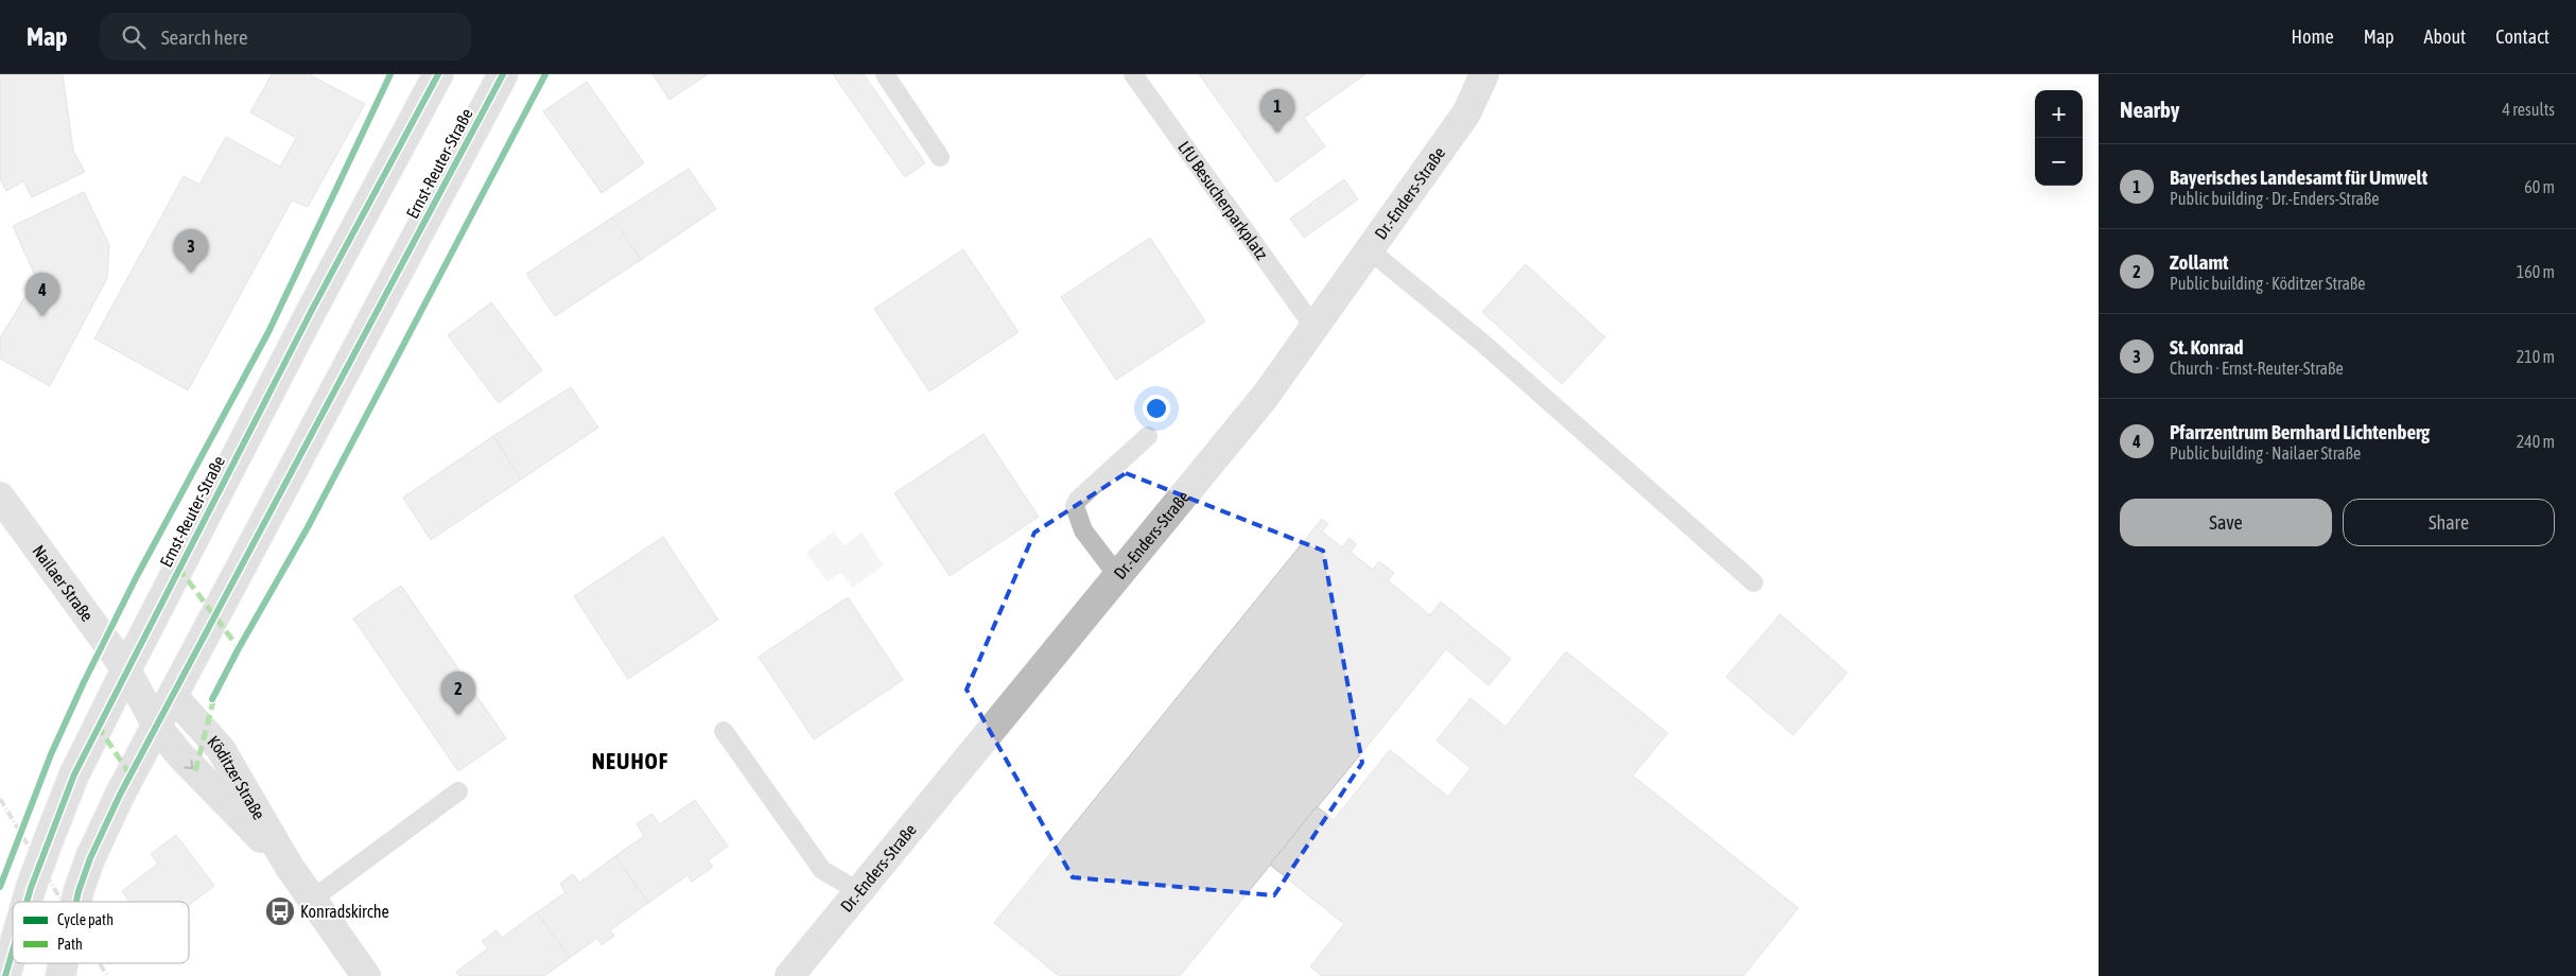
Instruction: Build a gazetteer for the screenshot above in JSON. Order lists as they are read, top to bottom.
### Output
{
  "streets": {
    "main road": ["Ernst-Reuter-Straße", "Dr.-Enders-Straße", "Köditzer Straße"],
    "street": ["Nailaer Straße"],
    "lane": ["LfU Besucherparkplatz"]
  },
  "crossings": [
    ["Ernst-Reuter-Straße", "Nailaer Straße"],
    ["Ernst-Reuter-Straße", "Köditzer Straße"],
    ["Dr.-Enders-Straße", "LfU Besucherparkplatz"],
    ["Nailaer Straße", "Köditzer Straße"]
  ],
  "districts": ["NEUHOF"],
  "places": {
    "bus stop": ["Konradskirche"]
  },
  "legend": ["Cycle path", "Path"],
  "page": {
    "header": "Map",
    "search": "Search here",
    "nav": [
      "Home",
      "Map",
      "About",
      "Contact"
    ],
    "heading": ["Nearby", "4 results"],
    "pins": [
      "1",
      "3",
      "4",
      "2"
    ],
    "map_buttons": ["+", "−"],
    "list": [
      {
        "mark": "1",
        "name": "Bayerisches Landesamt für Umwelt",
        "note": "Public building · Dr.-Enders-Straße",
        "value": "60 m"
      },
      {
        "mark": "2",
        "name": "Zollamt",
        "note": "Public building · Köditzer Straße",
        "value": "160 m"
      },
      {
        "mark": "3",
        "name": "St. Konrad",
        "note": "Church · Ernst-Reuter-Straße",
        "value": "210 m"
      },
      {
        "mark": "4",
        "name": "Pfarrzentrum Bernhard Lichtenberg",
        "note": "Public building · Nailaer Straße",
        "value": "240 m"
      }
    ],
    "buttons": ["Save", "Share"]
  }
}
